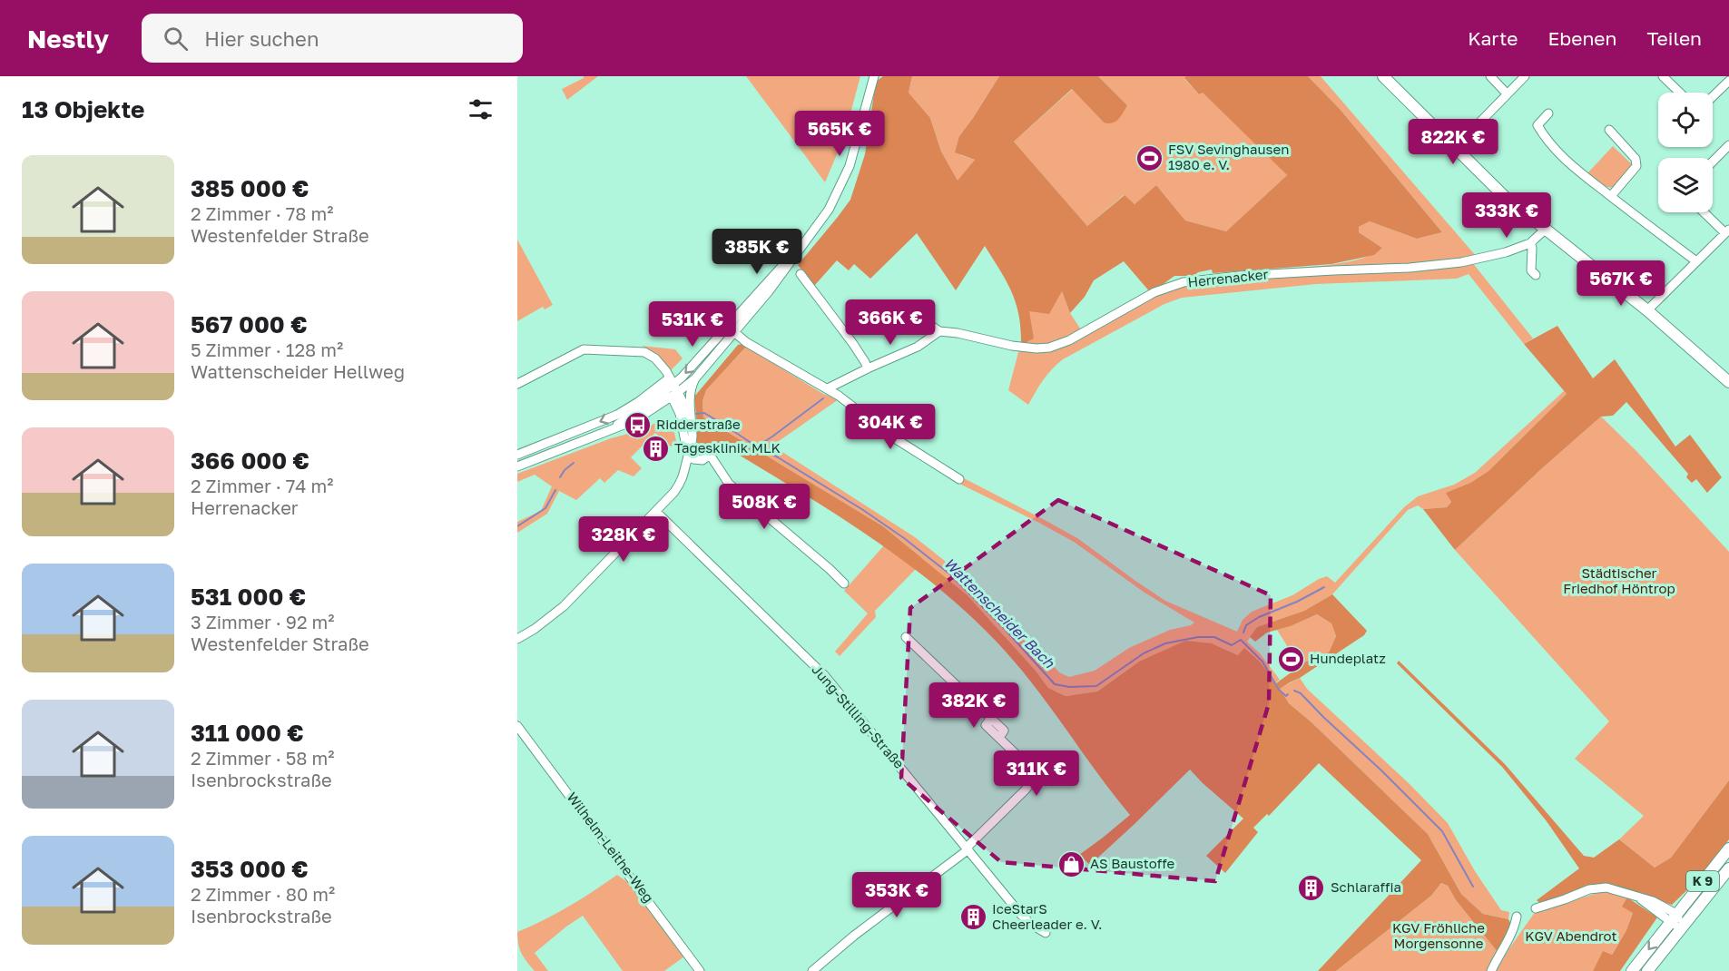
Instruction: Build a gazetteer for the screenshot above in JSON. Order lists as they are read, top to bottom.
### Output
{
  "streets": {
    "main road": ["K 9"],
    "street": ["Herrenacker", "Jung-Stilling-Straße", "Wilhelm-Leithe-Weg"]
  },
  "water": ["Wattenscheider Bach"],
  "parks": ["Städtischer Friedhof Höntrop", "KGV Fröhliche Morgensonne", "KGV Abendrot"],
  "places": {
    "sports": ["FSV Sevinghausen 1980 e. V.", "Hundeplatz"],
    "bus stop": ["Ridderstraße"],
    "building": ["Tagesklinik MLK", "Schlaraffia", "IceStarS Cheerleader e. V."],
    "shop": ["AS Baustoffe"]
  },
  "page": {
    "header": "Nestly",
    "search": "Hier suchen",
    "nav": ["Karte", "Ebenen", "Teilen"],
    "heading": "13 Objekte",
    "price": [
      "565K €",
      "822K €",
      "333K €",
      "385K €",
      "567K €",
      "366K €",
      "531K €",
      "304K €",
      "508K €",
      "328K €",
      "382K €",
      "311K €",
      "353K €"
    ],
    "list": [
      {
        "name": "385 000 €",
        "note": "2 Zimmer · 78 m² · Westenfelder Straße"
      },
      {
        "name": "567 000 €",
        "note": "5 Zimmer · 128 m² · Wattenscheider Hellweg"
      },
      {
        "name": "366 000 €",
        "note": "2 Zimmer · 74 m² · Herrenacker"
      },
      {
        "name": "531 000 €",
        "note": "3 Zimmer · 92 m² · Westenfelder Straße"
      },
      {
        "name": "311 000 €",
        "note": "2 Zimmer · 58 m² · Isenbrockstraße"
      },
      {
        "name": "353 000 €",
        "note": "2 Zimmer · 80 m² · Isenbrockstraße"
      }
    ]
  }
}
